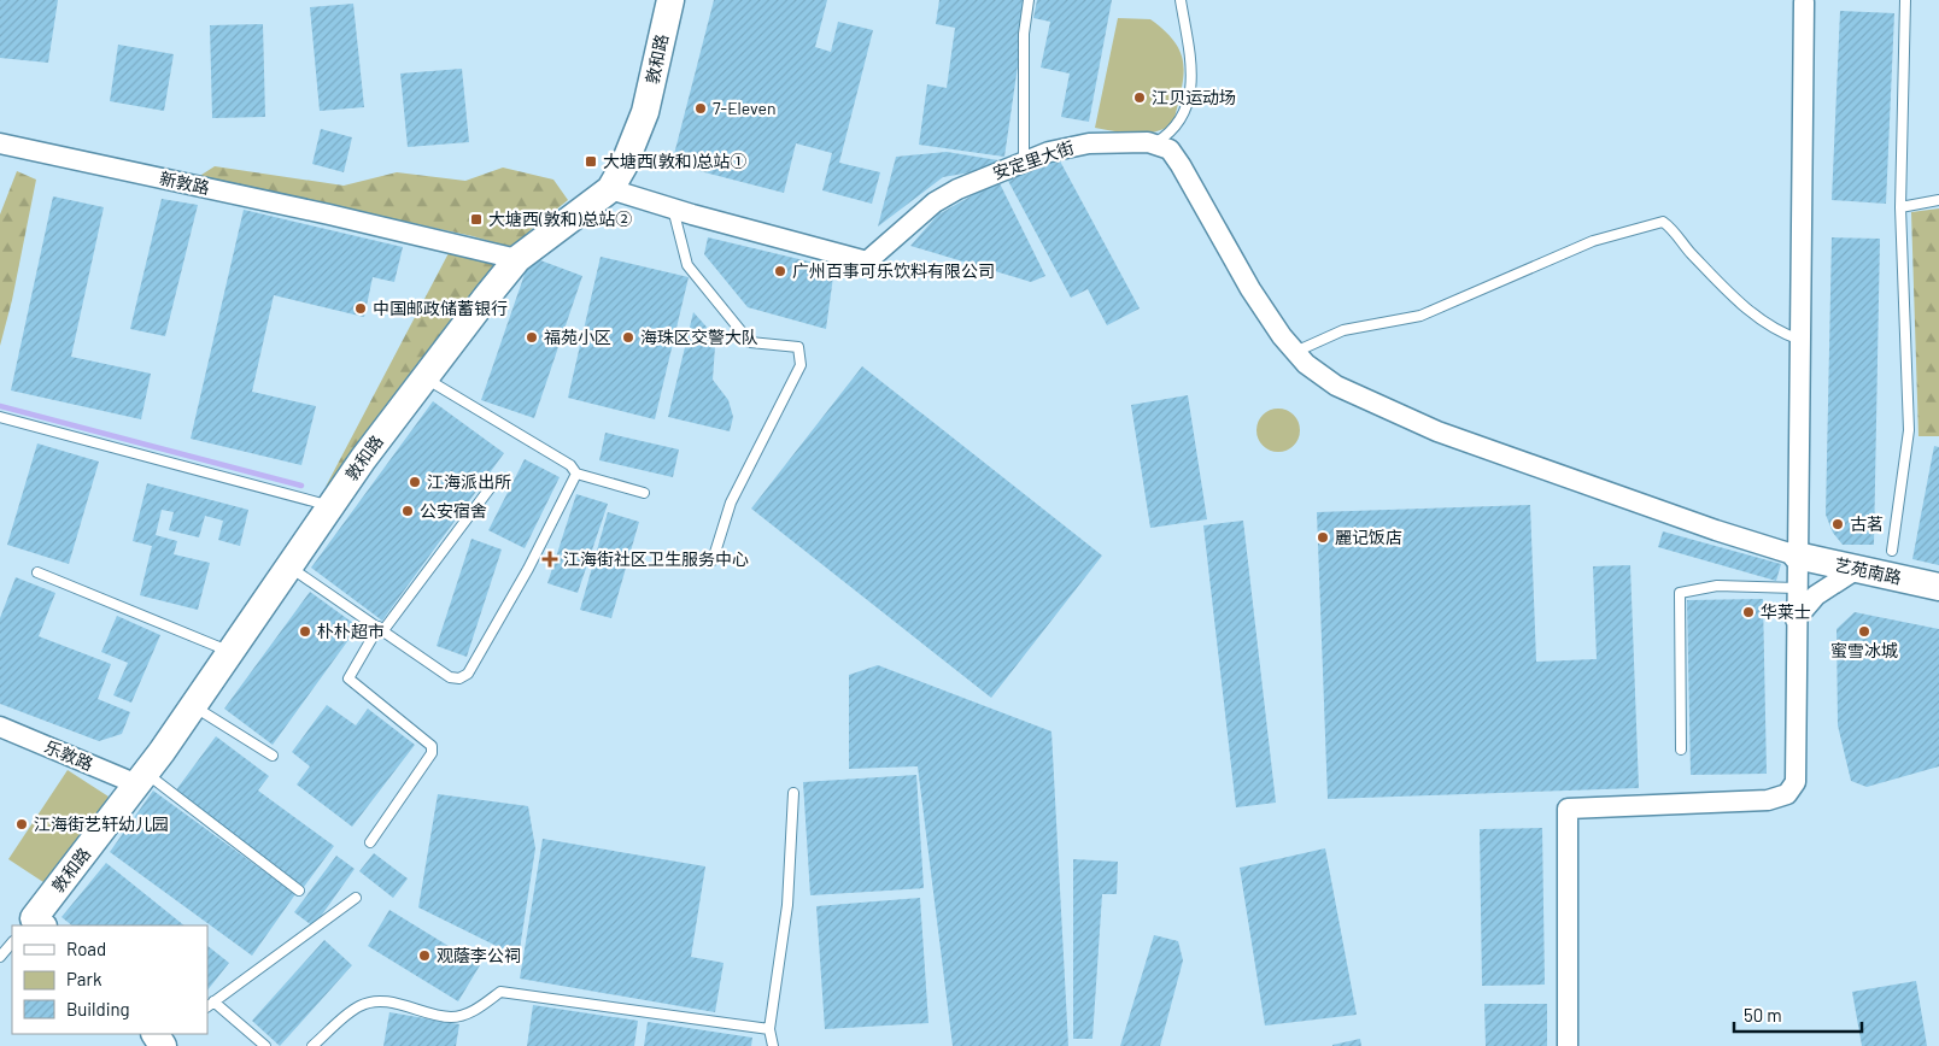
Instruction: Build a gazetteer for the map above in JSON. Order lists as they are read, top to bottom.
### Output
{
  "streets": {
    "street": [
      "敦和路",
      "安定里大街",
      "新敦路",
      "艺苑南路",
      "乐敦路"
    ]
  },
  "crossings": [
    ["敦和路", "新敦路"],
    ["敦和路", "乐敦路"]
  ],
  "places": {
    "other": [
      "江贝运动场",
      "7-Eleven",
      "广州百事可乐饮料有限公司",
      "中国邮政储蓄银行",
      "福苑小区",
      "海珠区交警大队",
      "江海派出所",
      "公安宿舍",
      "古茗",
      "麗记饭店",
      "华莱士",
      "朴朴超市",
      "蜜雪冰城",
      "江海街艺轩幼儿园",
      "观蔭李公祠"
    ],
    "transit": ["大塘西(敦和)总站①", "大塘西(敦和)总站②"],
    "health": ["江海街社区卫生服务中心"]
  },
  "legend": ["Road", "Park", "Building"],
  "scale_bar": "50 m"
}
